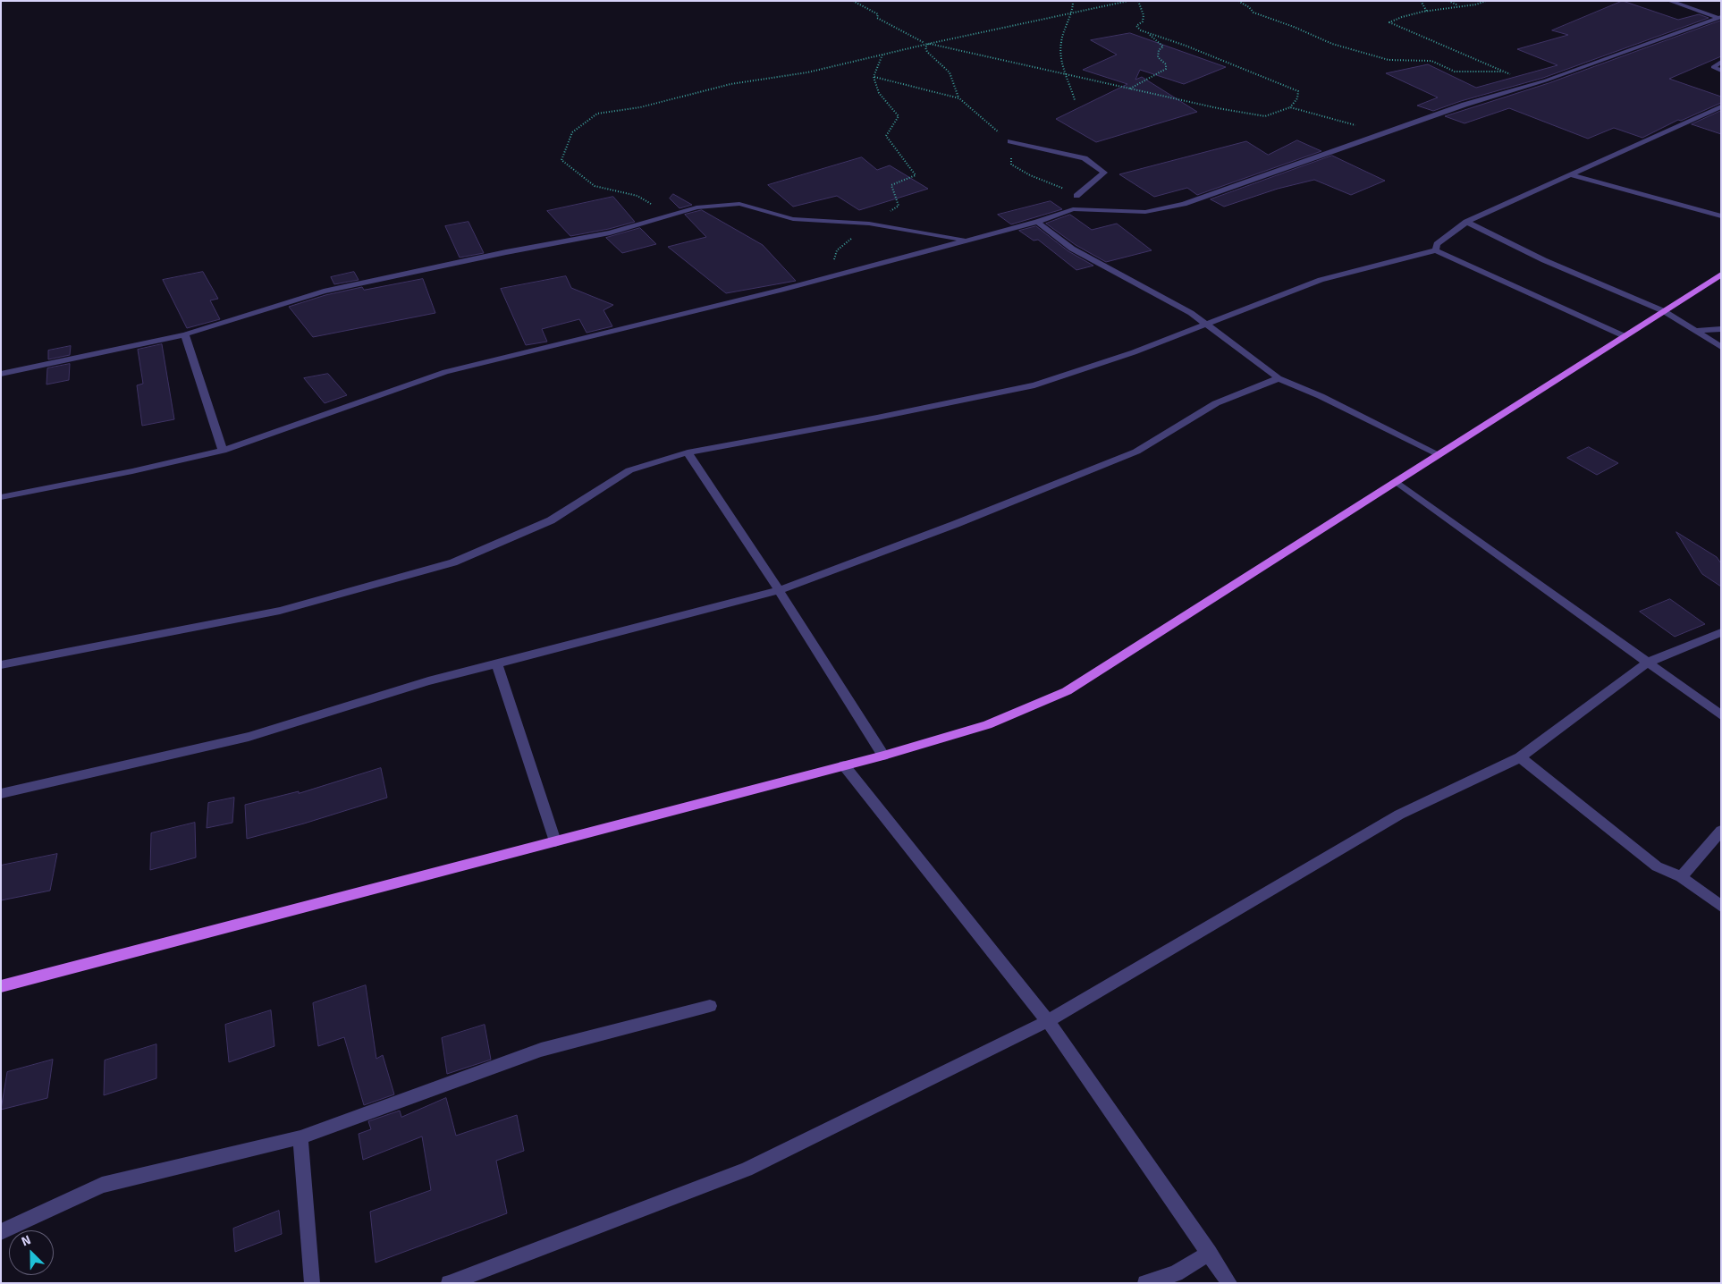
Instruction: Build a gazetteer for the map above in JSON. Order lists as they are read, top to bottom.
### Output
{
  "north": "top left"
}
